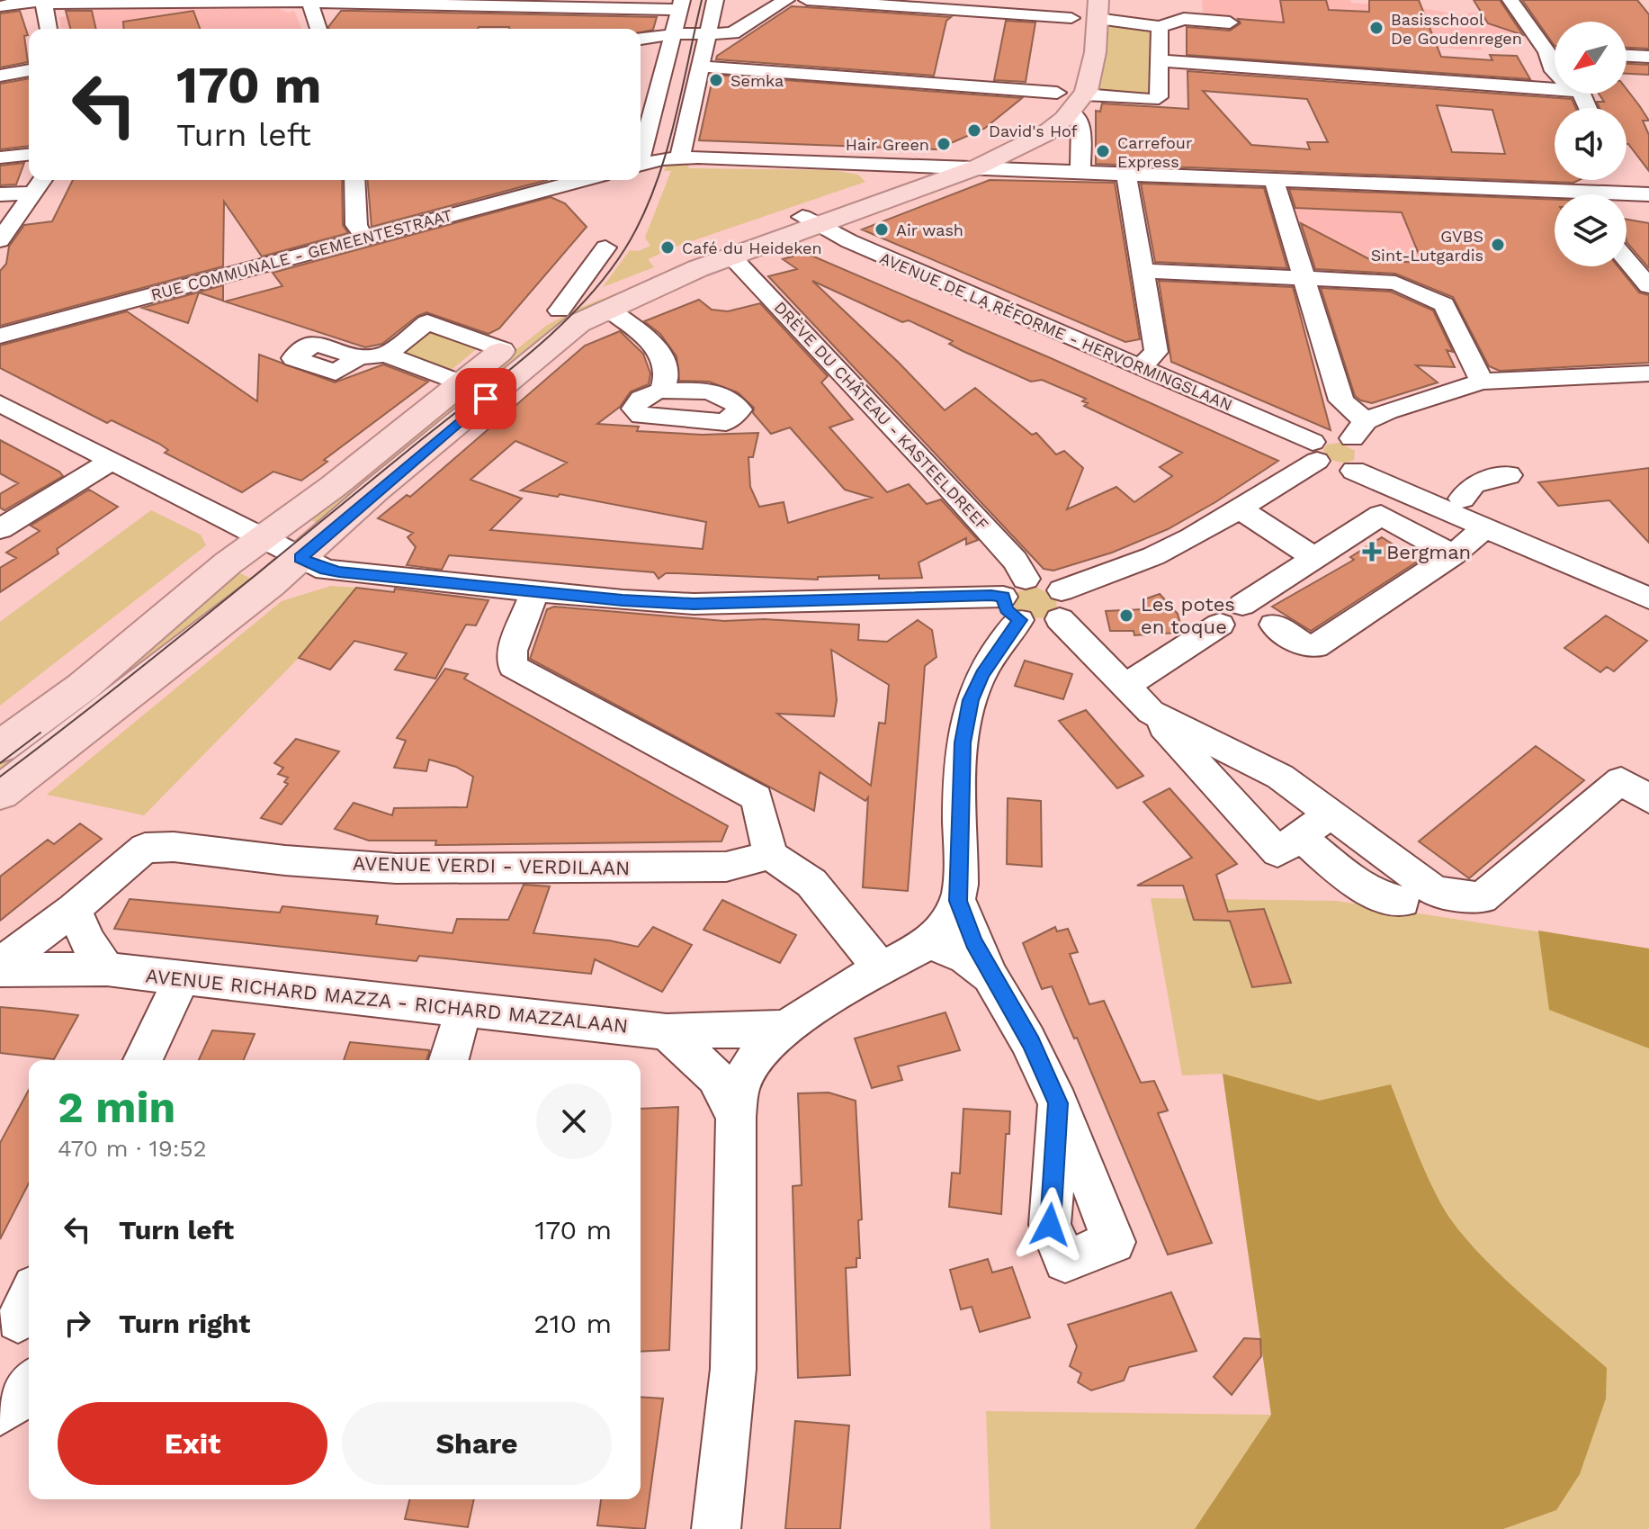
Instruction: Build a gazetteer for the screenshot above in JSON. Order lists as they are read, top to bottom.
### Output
{
  "streets": {
    "street": [
      "RUE COMMUNALE - GEMEENTESTRAAT",
      "AVENUE DE LA RÉFORME - HERVORMINGSLAAN",
      "DRÈVE DU CHÂTEAU - KASTEELDREEF",
      "AVENUE VERDI - VERDILAAN",
      "AVENUE RICHARD MAZZA - RICHARD MAZZALAAN"
    ]
  },
  "crossings": [
    ["AVENUE VERDI - VERDILAAN", "AVENUE RICHARD MAZZA - RICHARD MAZZALAAN"]
  ],
  "places": {
    "other": [
      "Basisschool De Goudenregen",
      "Semka",
      "David's Hof",
      "Hair Green",
      "Carrefour Express",
      "Air wash",
      "GVBS Sint-Lutgardis",
      "Café du Heideken",
      "Les potes en toque"
    ],
    "health": ["Bergman"]
  },
  "north": "bottom left",
  "page": {
    "turn": ["170 m", "Turn left"],
    "heading": ["2 min", "470 m · 19:52"],
    "list": [
      {
        "name": "Turn left",
        "value": "170 m"
      },
      {
        "name": "Turn right",
        "value": "210 m"
      }
    ],
    "buttons": ["Exit", "Share"]
  }
}
